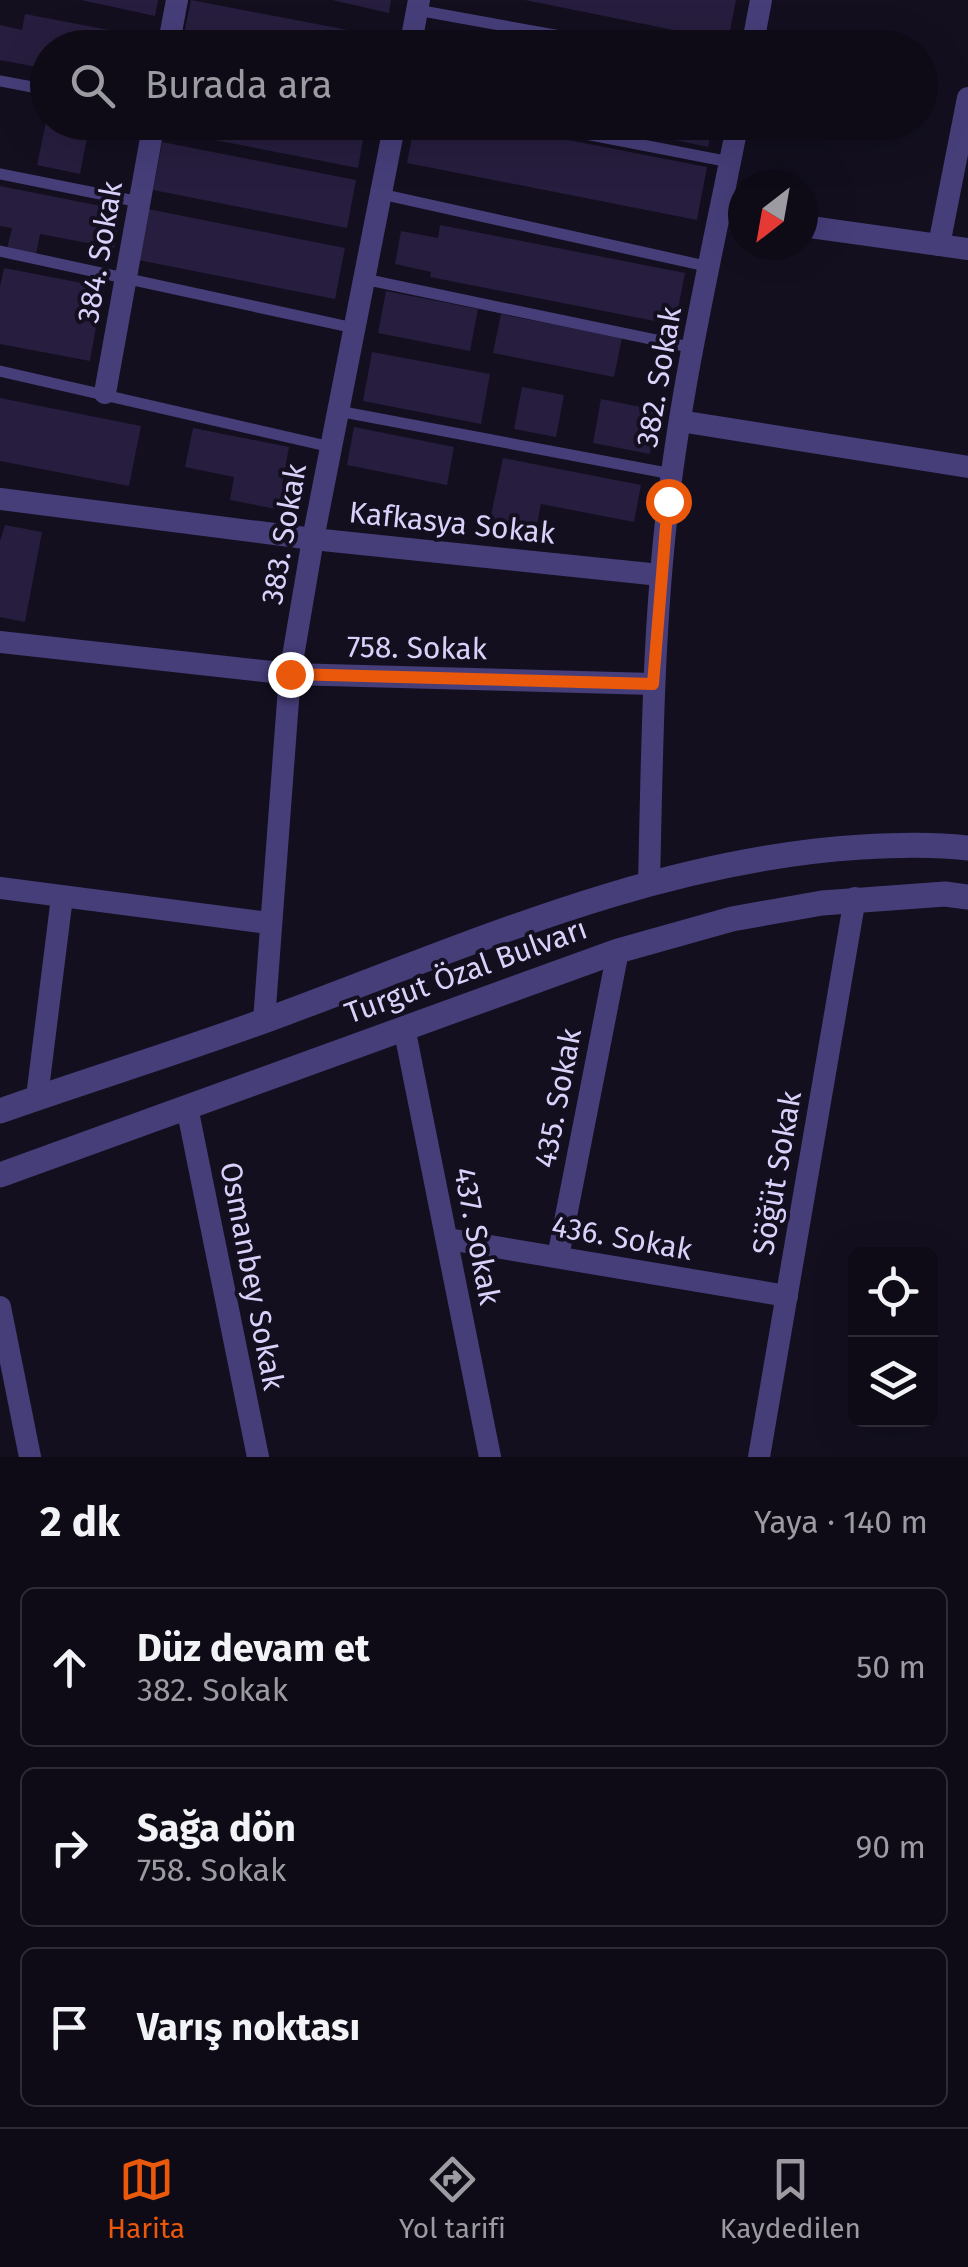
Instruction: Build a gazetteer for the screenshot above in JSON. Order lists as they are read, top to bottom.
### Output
{
  "streets": {
    "street": [
      "384. Sokak",
      "382. Sokak",
      "Kafkasya Sokak",
      "383. Sokak",
      "758. Sokak",
      "Turgut Özal Bulvarı",
      "435. Sokak",
      "Söğüt Sokak",
      "437. Sokak",
      "436. Sokak",
      "Osmanbey Sokak"
    ]
  },
  "crossings": [
    ["382. Sokak", "Kafkasya Sokak"],
    ["382. Sokak", "758. Sokak"],
    ["382. Sokak", "Turgut Özal Bulvarı"],
    ["Kafkasya Sokak", "383. Sokak"],
    ["383. Sokak", "758. Sokak"],
    ["383. Sokak", "Turgut Özal Bulvarı"],
    ["Turgut Özal Bulvarı", "435. Sokak"],
    ["Turgut Özal Bulvarı", "Söğüt Sokak"],
    ["Turgut Özal Bulvarı", "437. Sokak"],
    ["Turgut Özal Bulvarı", "Osmanbey Sokak"],
    ["435. Sokak", "436. Sokak"],
    ["Söğüt Sokak", "436. Sokak"],
    ["437. Sokak", "436. Sokak"]
  ],
  "north": "bottom left",
  "page": {
    "search": "Burada ara",
    "heading": ["2 dk", "Yaya · 140 m"],
    "list": [
      ["Düz devam et", "382. Sokak", "50 m"],
      ["Sağa dön", "758. Sokak", "90 m"],
      "Varış noktası"
    ],
    "nav": ["Harita", "Yol tarifi", "Kaydedilen"]
  }
}
